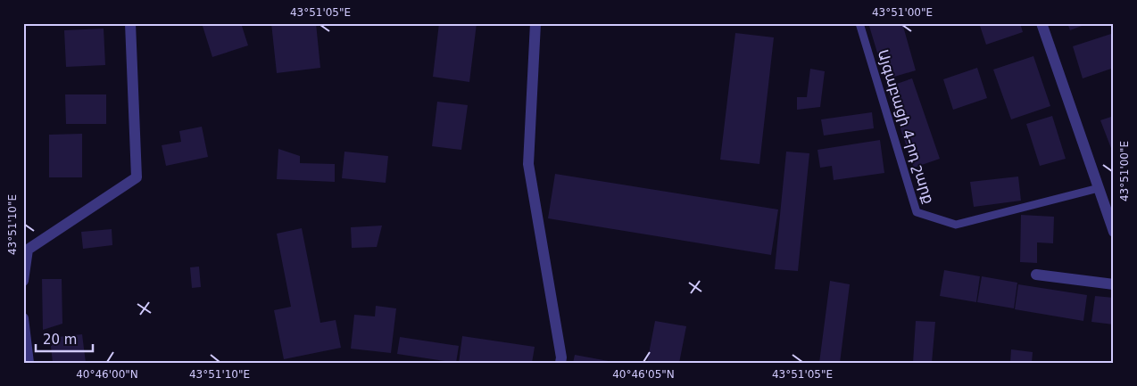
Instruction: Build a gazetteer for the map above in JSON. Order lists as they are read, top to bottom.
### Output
{
  "streets": {
    "lane": ["Այգաբացի 4-րդ շարք"]
  },
  "scale_bar": "20 m",
  "coordinates": [
    "43°51'05\"E",
    "43°51'00\"E",
    "43°51'10\"E",
    "40°46'00\"N",
    "40°46'05\"N"
  ]
}
